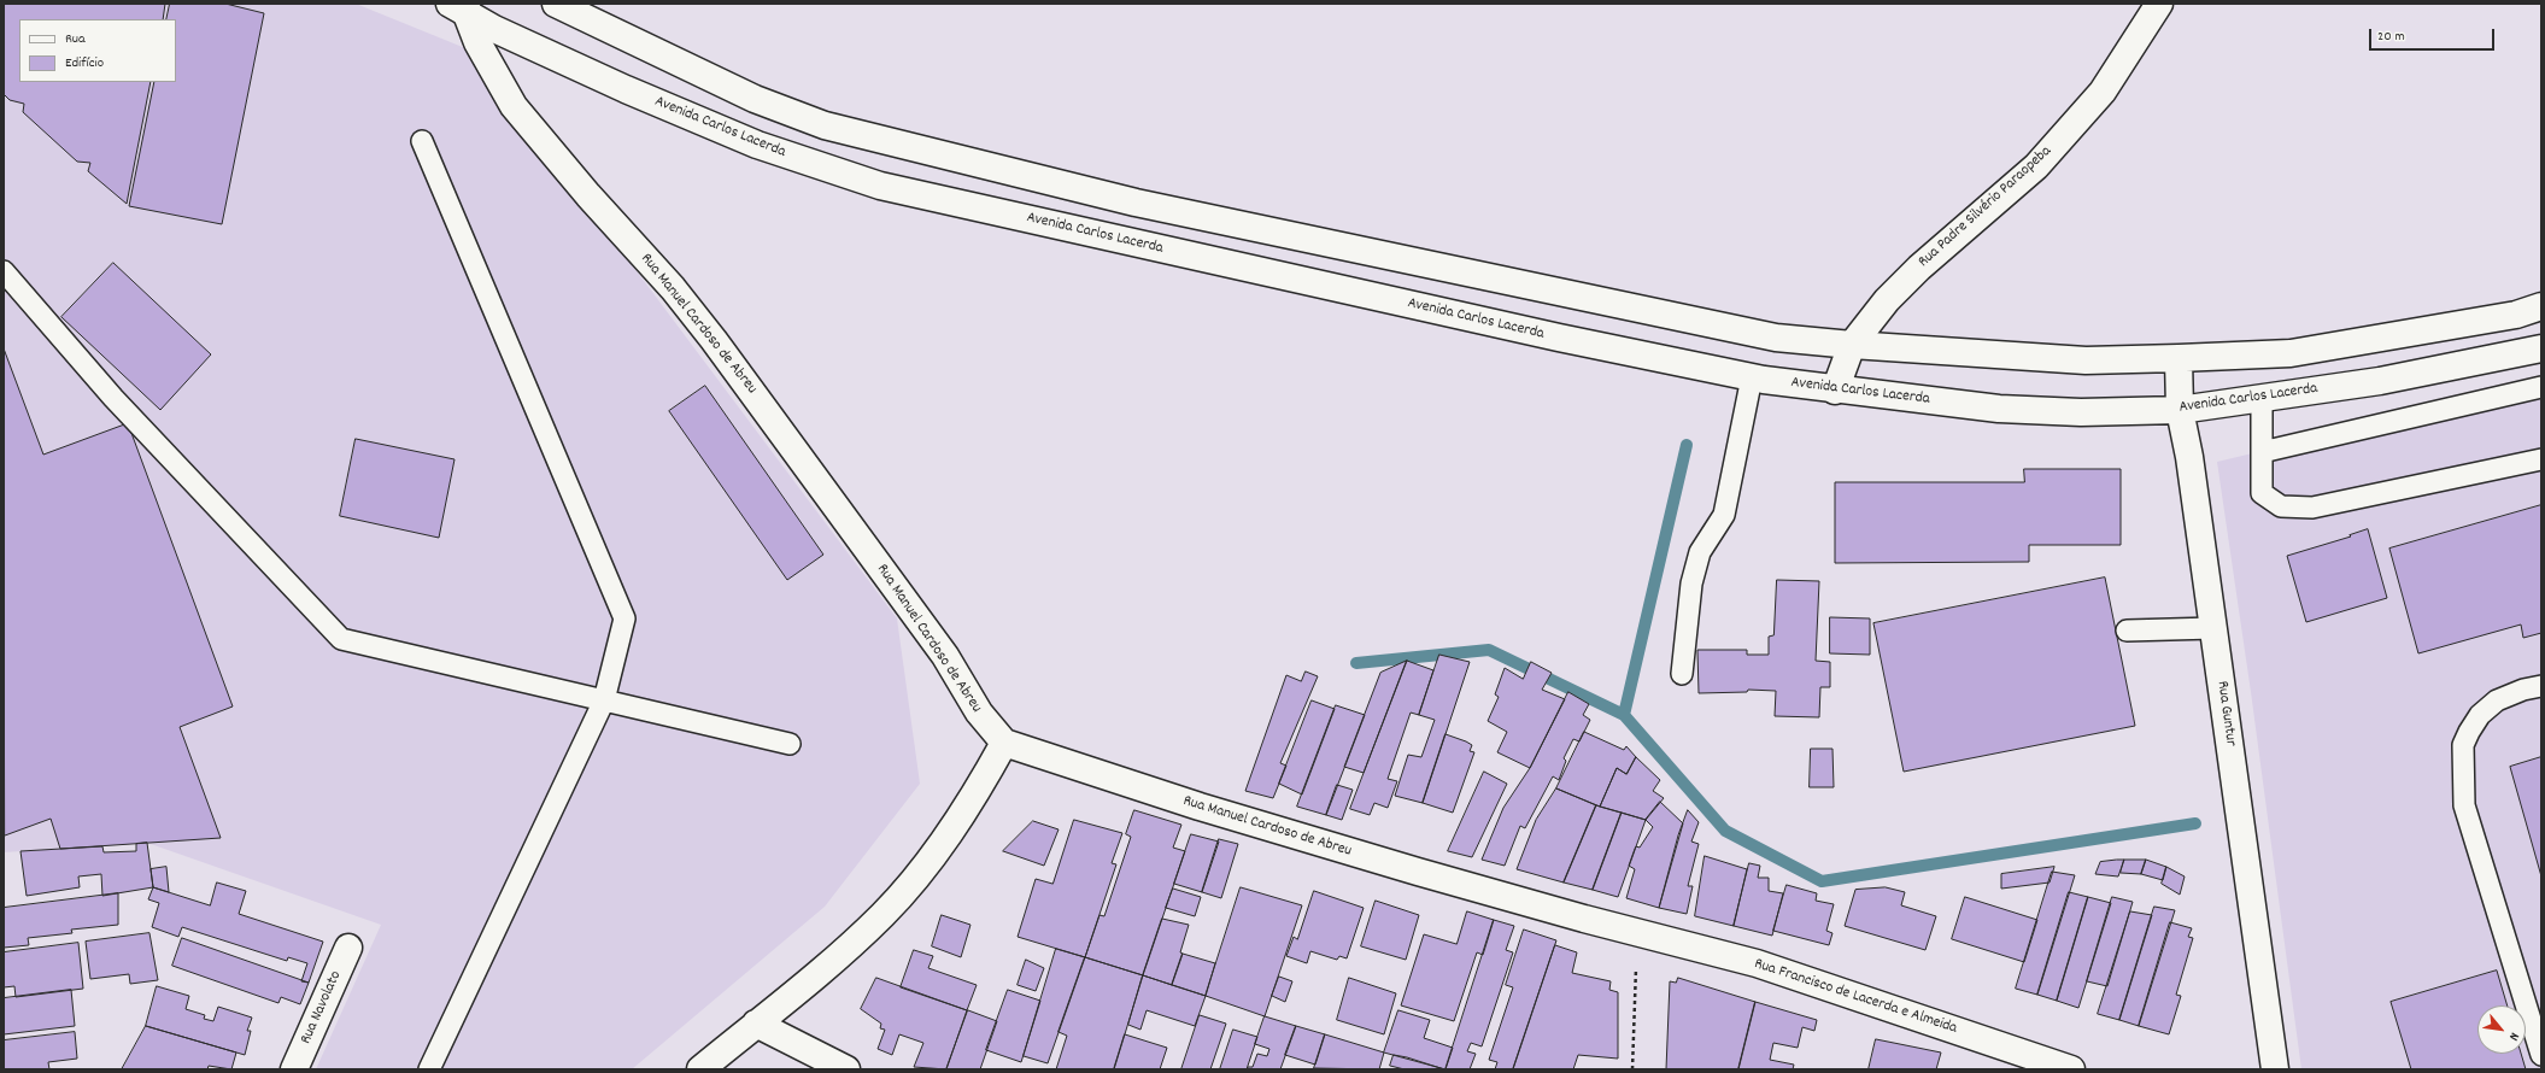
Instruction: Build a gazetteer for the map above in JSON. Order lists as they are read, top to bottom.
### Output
{
  "streets": {
    "main road": [
      "Avenida Carlos Lacerda",
      "Rua Padre Silvério Paraopeba",
      "Rua Manuel Cardoso de Abreu",
      "Rua Guntur",
      "Rua Francisco de Lacerda e Almeida",
      "Rua Navolato"
    ]
  },
  "crossings": [
    ["Avenida Carlos Lacerda", "Rua Padre Silvério Paraopeba"],
    ["Avenida Carlos Lacerda", "Rua Manuel Cardoso de Abreu"],
    ["Avenida Carlos Lacerda", "Rua Guntur"],
    ["Rua Manuel Cardoso de Abreu", "Rua Francisco de Lacerda e Almeida"]
  ],
  "legend": ["Rua", "Edifício"],
  "scale_bar": "20 m",
  "north": "bottom right"
}
